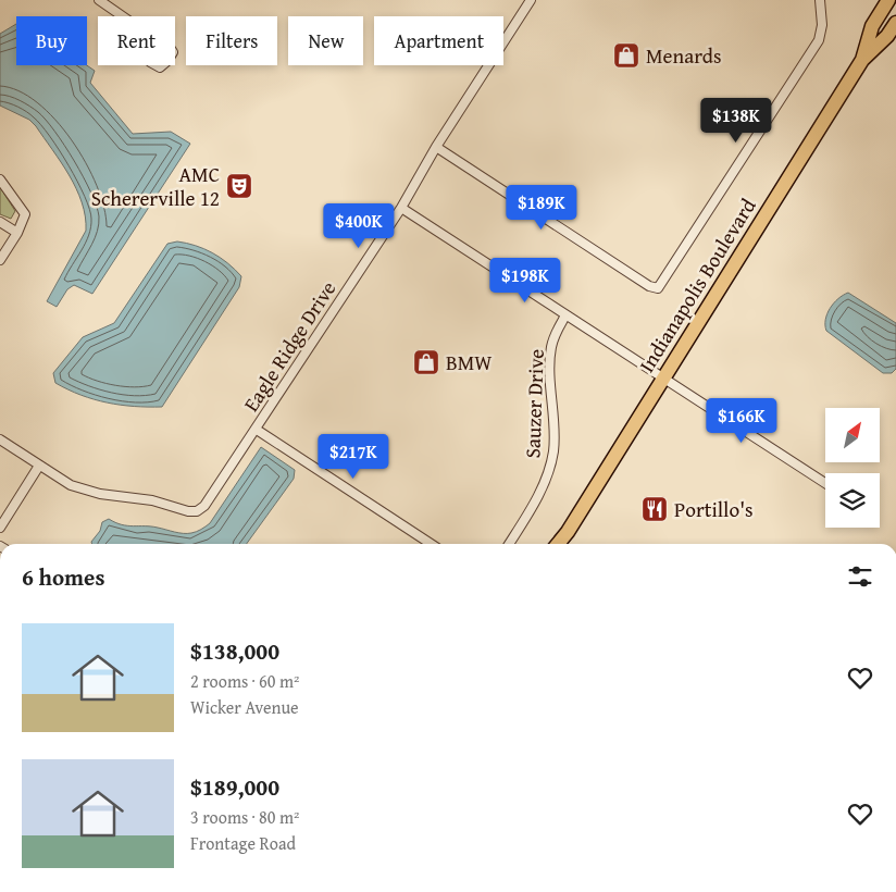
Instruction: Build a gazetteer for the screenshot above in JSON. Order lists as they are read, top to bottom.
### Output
{
  "streets": {
    "highway": ["Indianapolis Boulevard"],
    "street": ["Eagle Ridge Drive", "Sauzer Drive"]
  },
  "places": {
    "shop": ["Menards", "BMW"],
    "theatre": ["AMC Schererville 12"],
    "restaurant": ["Portillo's"]
  },
  "north": "top right",
  "page": {
    "chip": [
      "Buy",
      "Rent",
      "Filters",
      "New",
      "Apartment"
    ],
    "price": [
      "$138K",
      "$189K",
      "$400K",
      "$198K",
      "$166K",
      "$217K"
    ],
    "heading": "6 homes",
    "list": [
      {
        "name": "$138,000",
        "note": "2 rooms · 60 m² · Wicker Avenue"
      },
      {
        "name": "$189,000",
        "note": "3 rooms · 80 m² · Frontage Road"
      }
    ]
  }
}
